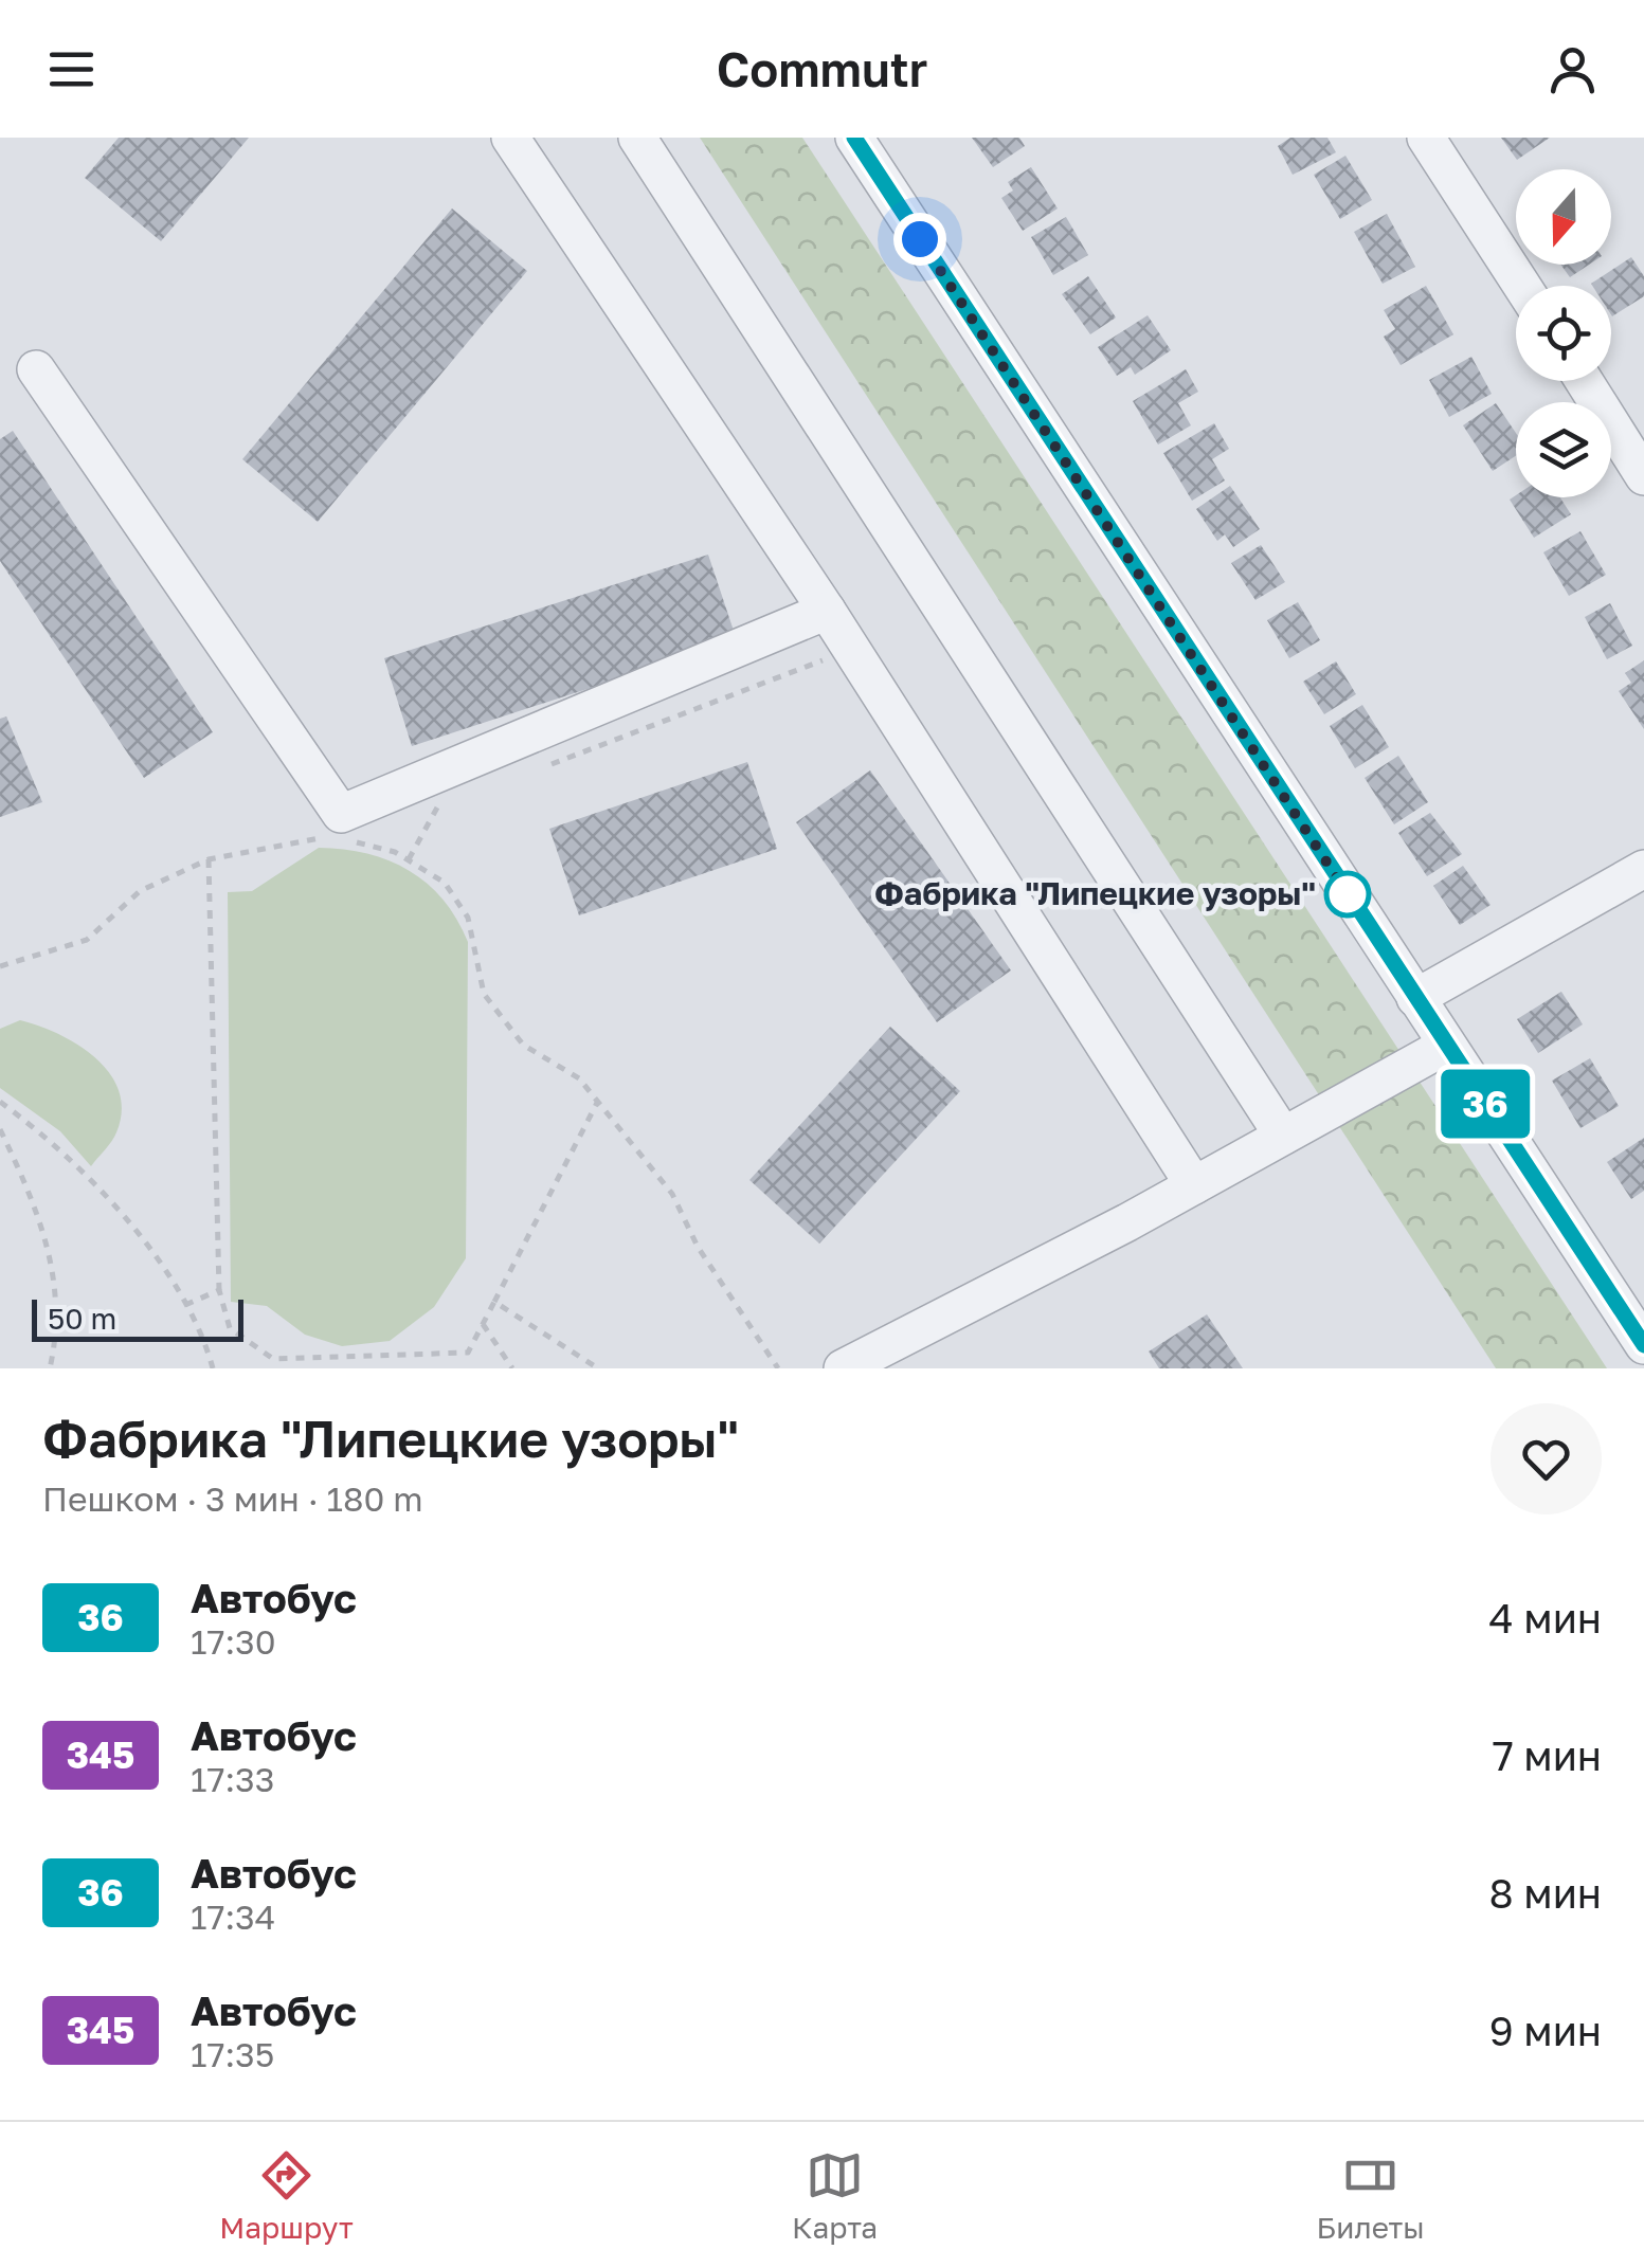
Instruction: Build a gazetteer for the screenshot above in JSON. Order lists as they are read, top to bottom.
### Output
{
  "places": ["Фабрика \"Липецкие узоры\""],
  "lines": ["bus line 36"],
  "scale_bar": "50 m",
  "north": "bottom",
  "page": {
    "header": "Commutr",
    "on_map": "36",
    "scale": "50 m",
    "heading": ["Фабрика \"Липецкие узоры\"", "Пешком · 3 мин · 180 m"],
    "list": [
      {
        "mark": "36",
        "name": "Автобус",
        "note": "17:30",
        "value": "4 мин"
      },
      {
        "mark": "345",
        "name": "Автобус",
        "note": "17:33",
        "value": "7 мин"
      },
      {
        "mark": "36",
        "name": "Автобус",
        "note": "17:34",
        "value": "8 мин"
      },
      {
        "mark": "345",
        "name": "Автобус",
        "note": "17:35",
        "value": "9 мин"
      }
    ],
    "tabs": ["Маршрут", "Карта", "Билеты"]
  }
}
